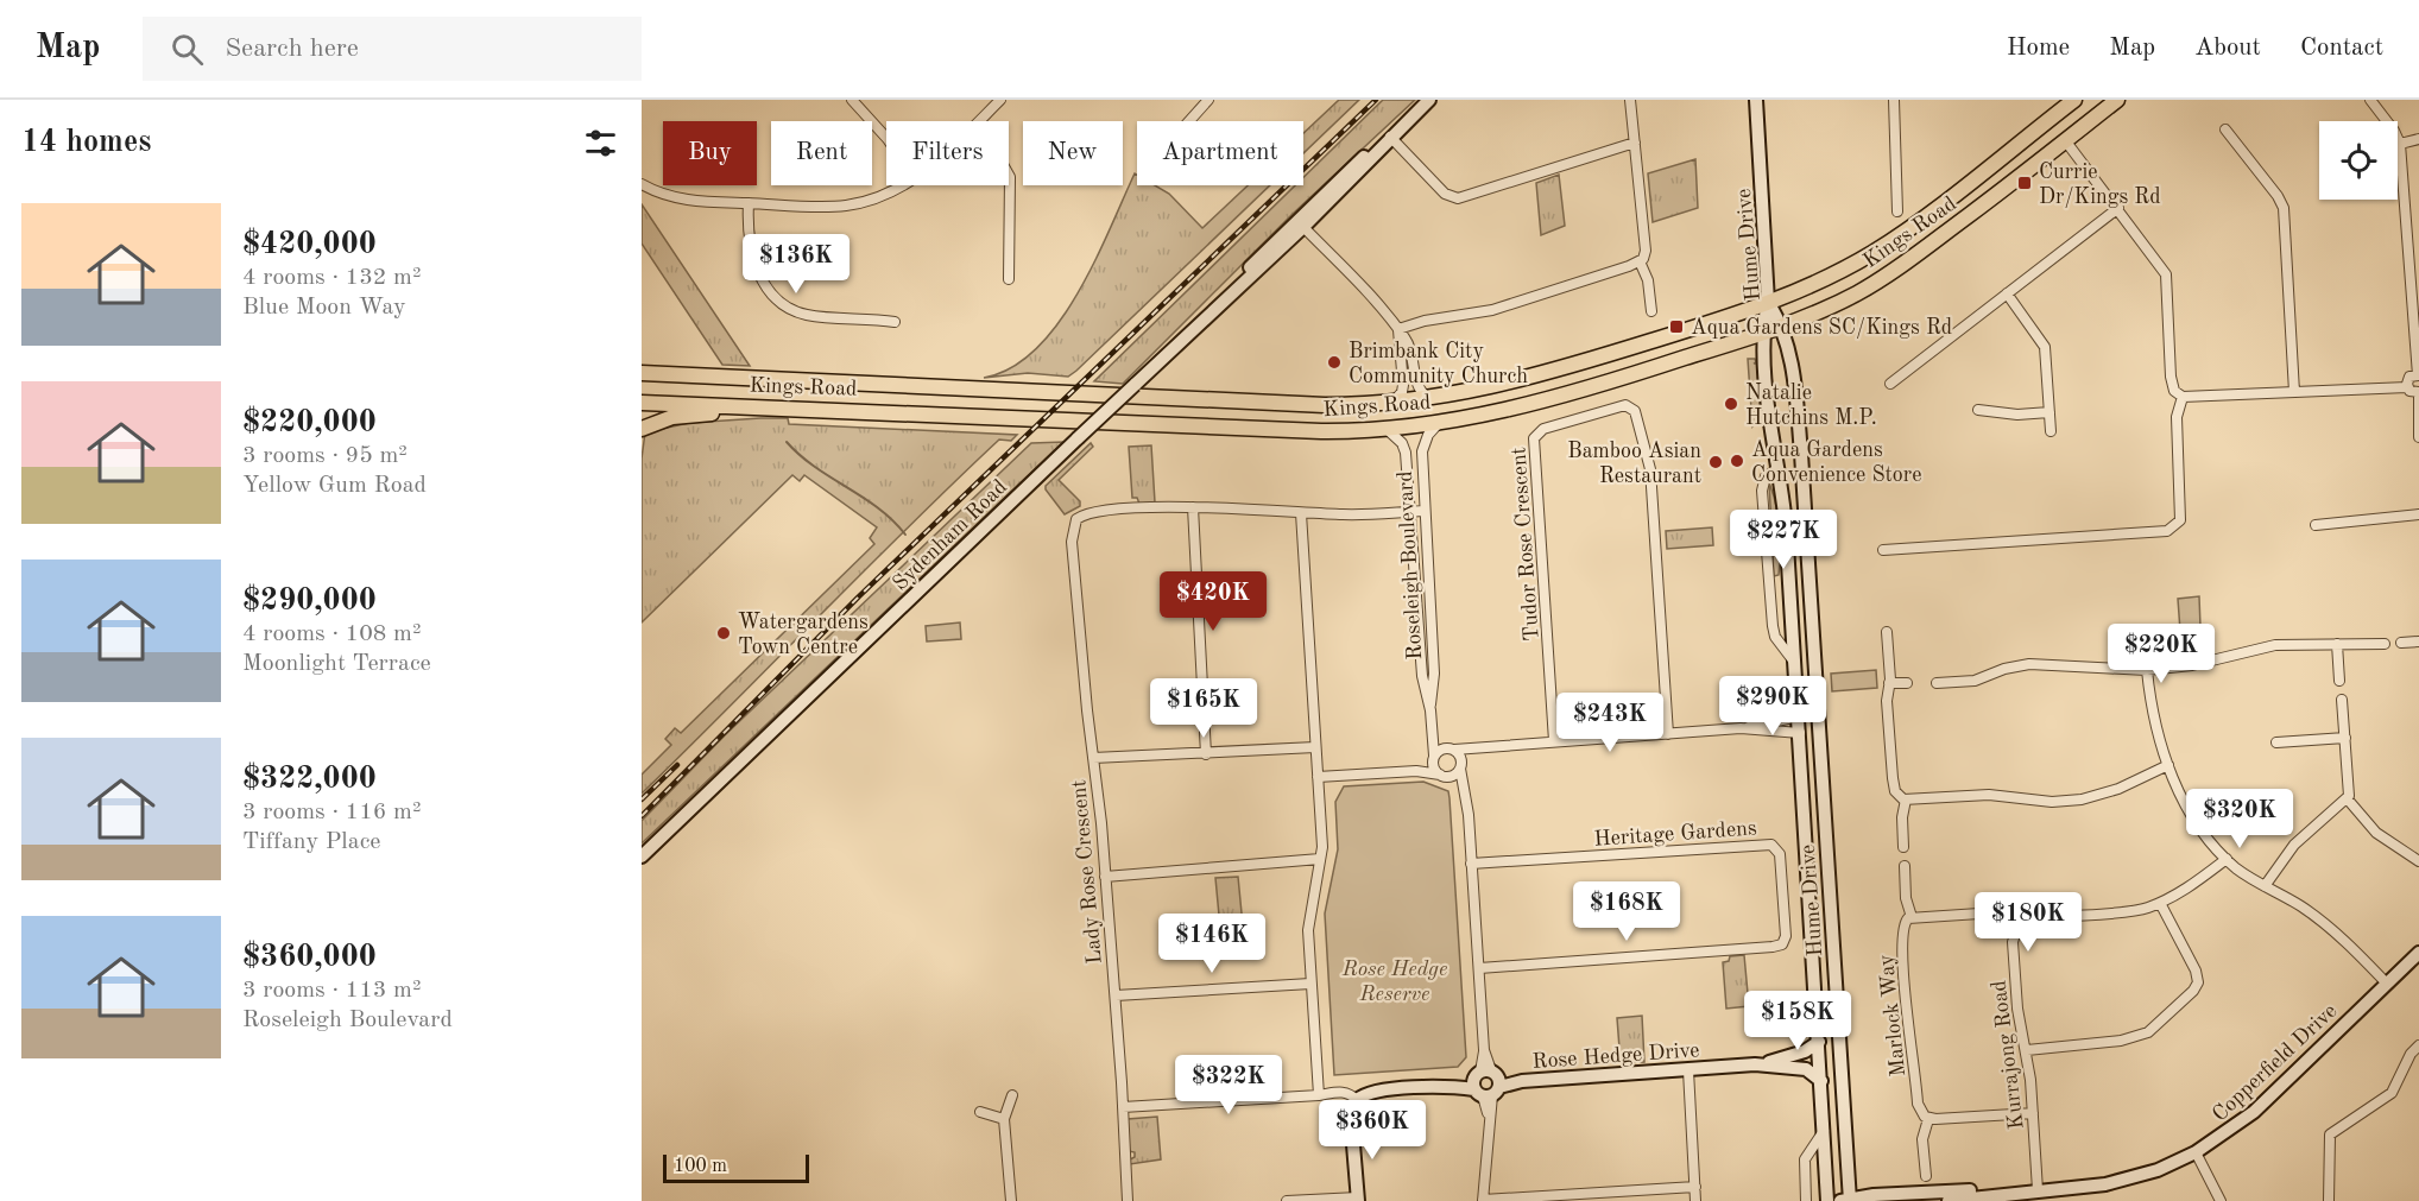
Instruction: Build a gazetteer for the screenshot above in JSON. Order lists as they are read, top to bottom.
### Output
{
  "streets": {
    "main road": ["Kings Road"],
    "street": [
      "Hume Drive",
      "Sydenham Road",
      "Tudor Rose Crescent",
      "Roseleigh Boulevard",
      "Heritage Gardens",
      "Lady Rose Crescent",
      "Marlock Way",
      "Rose Hedge Drive",
      "Kurrajong Road",
      "Copperfield Drive"
    ]
  },
  "crossings": [
    ["Kings Road", "Hume Drive"],
    ["Kings Road", "Roseleigh Boulevard"],
    ["Hume Drive", "Rose Hedge Drive"],
    ["Hume Drive", "Copperfield Drive"],
    ["Roseleigh Boulevard", "Lady Rose Crescent"],
    ["Kurrajong Road", "Copperfield Drive"]
  ],
  "parks": ["Rose Hedge Reserve"],
  "places": {
    "transit": ["Currie Dr/Kings Rd", "Aqua Gardens SC/Kings Rd"],
    "other": [
      "Brimbank City Community Church",
      "Natalie Hutchins M.P.",
      "Aqua Gardens Convenience Store",
      "Bamboo Asian Restaurant",
      "Watergardens Town Centre"
    ]
  },
  "scale_bar": "100 m",
  "page": {
    "header": "Map",
    "search": "Search here",
    "nav": [
      "Home",
      "Map",
      "About",
      "Contact"
    ],
    "heading": "14 homes",
    "chip": [
      "Buy",
      "Rent",
      "Filters",
      "New",
      "Apartment"
    ],
    "list": [
      {
        "name": "$420,000",
        "note": "4 rooms · 132 m² · Blue Moon Way"
      },
      {
        "name": "$220,000",
        "note": "3 rooms · 95 m² · Yellow Gum Road"
      },
      {
        "name": "$290,000",
        "note": "4 rooms · 108 m² · Moonlight Terrace"
      },
      {
        "name": "$322,000",
        "note": "3 rooms · 116 m² · Tiffany Place"
      },
      {
        "name": "$360,000",
        "note": "3 rooms · 113 m² · Roseleigh Boulevard"
      }
    ],
    "price": [
      "$136K",
      "$227K",
      "$420K",
      "$220K",
      "$290K",
      "$165K",
      "$243K",
      "$320K",
      "$168K",
      "$180K",
      "$146K",
      "$158K",
      "$322K",
      "$360K"
    ],
    "scale": "100 m"
  }
}
